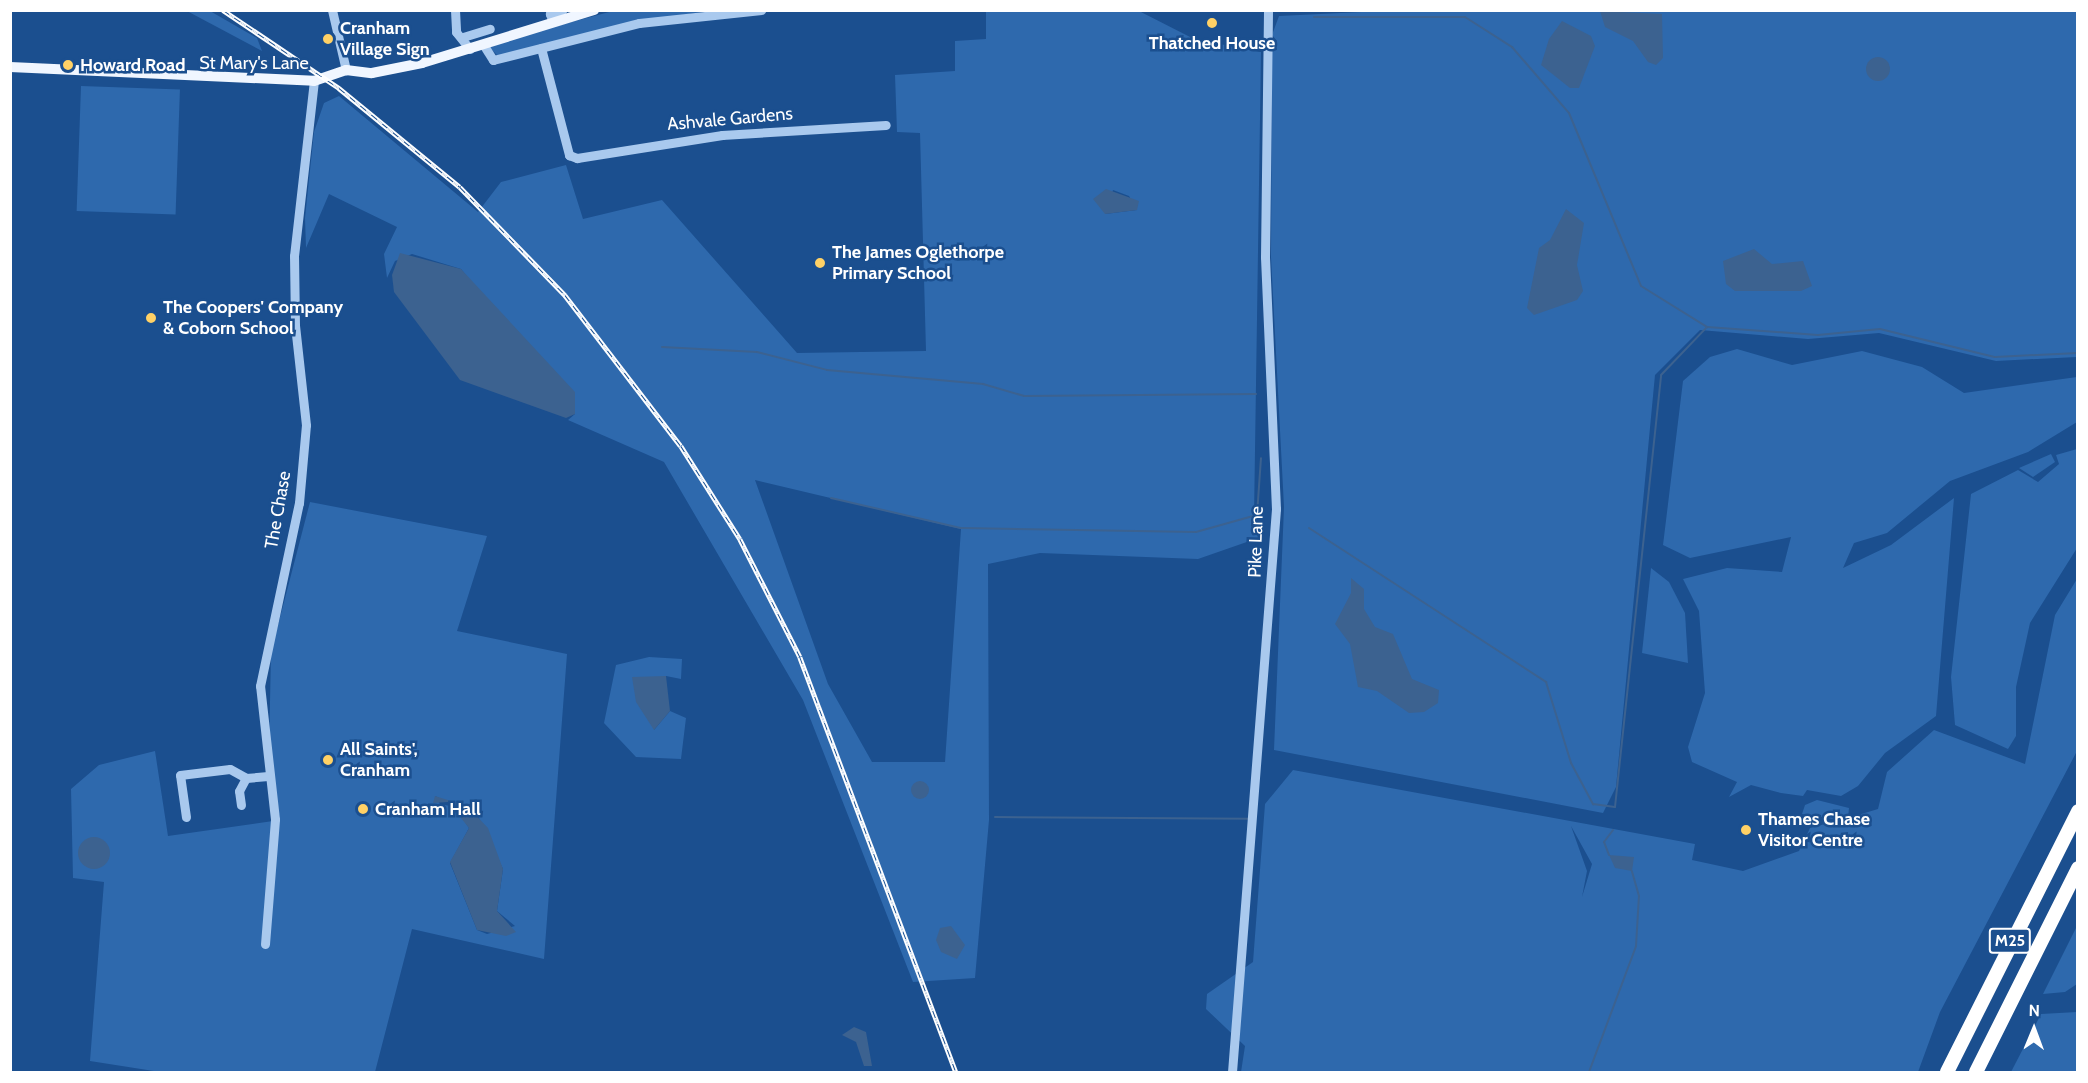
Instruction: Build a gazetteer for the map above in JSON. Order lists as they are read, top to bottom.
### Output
{
  "streets": {
    "highway": ["M25"],
    "main road": ["St Mary's Lane"],
    "street": ["Ashvale Gardens", "The Chase", "Pike Lane"]
  },
  "crossings": [
    ["St Mary's Lane", "The Chase"]
  ],
  "places": [
    "Thatched House",
    "Cranham Village Sign",
    "Howard Road",
    "The James Oglethorpe Primary School",
    "The Coopers' Company & Coborn School",
    "All Saints', Cranham",
    "Cranham Hall",
    "Thames Chase Visitor Centre"
  ],
  "north": "top"
}
